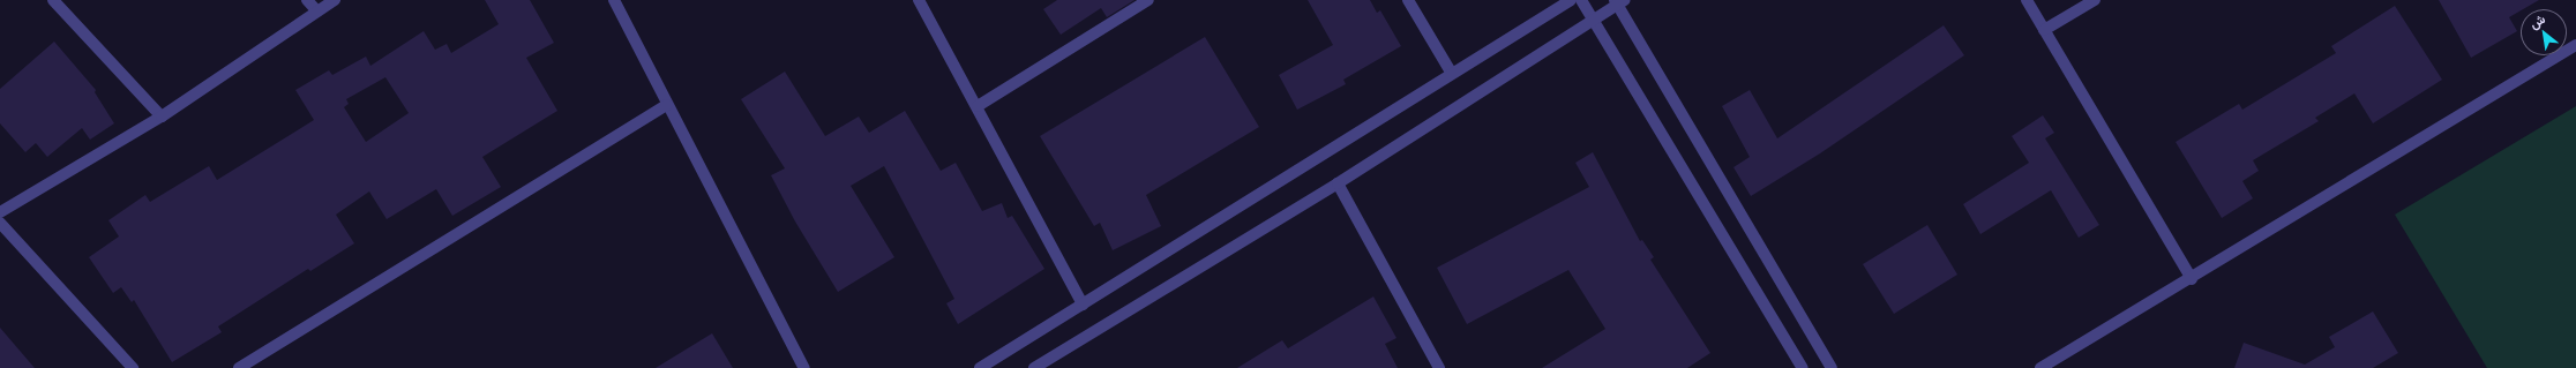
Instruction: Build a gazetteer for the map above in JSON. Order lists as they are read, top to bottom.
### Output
{
  "north": "top left"
}
